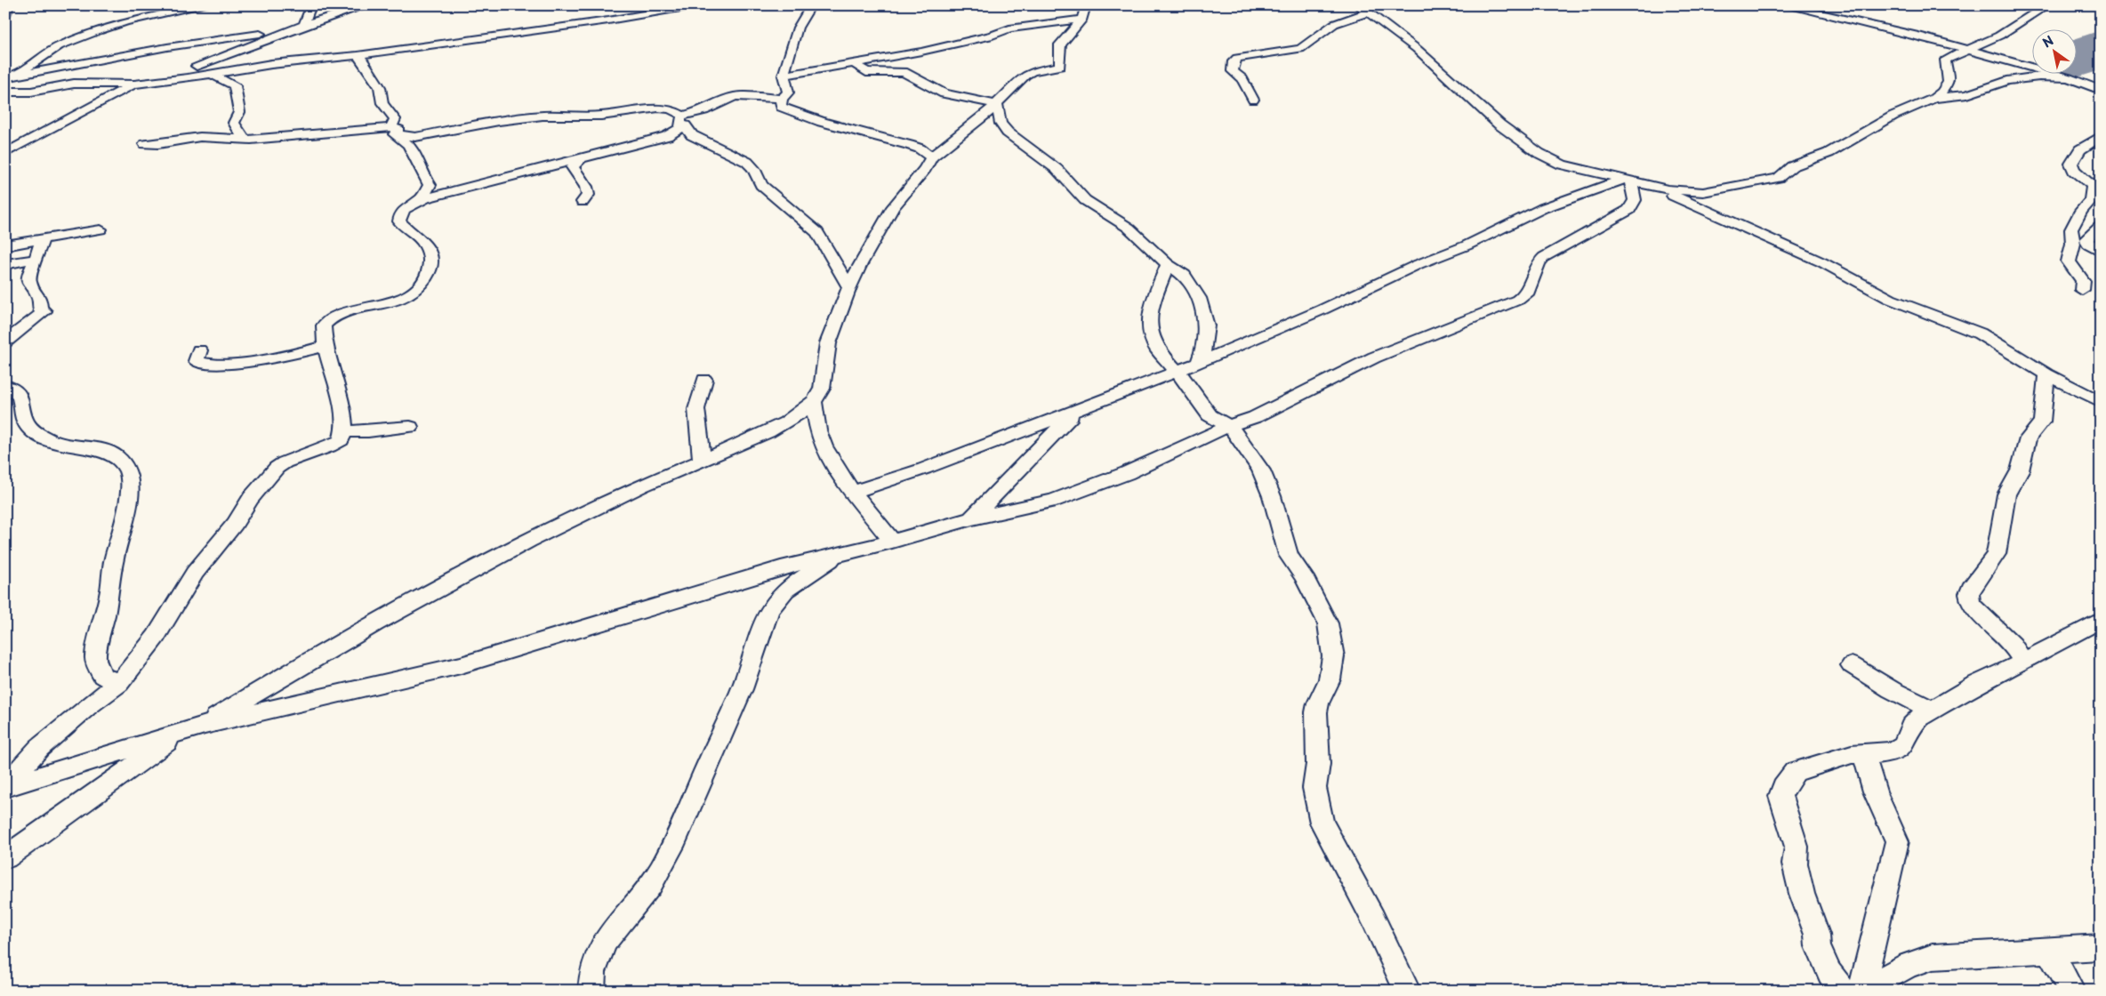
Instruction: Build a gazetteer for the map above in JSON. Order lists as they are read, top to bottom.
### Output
{
  "north": "top left"
}
